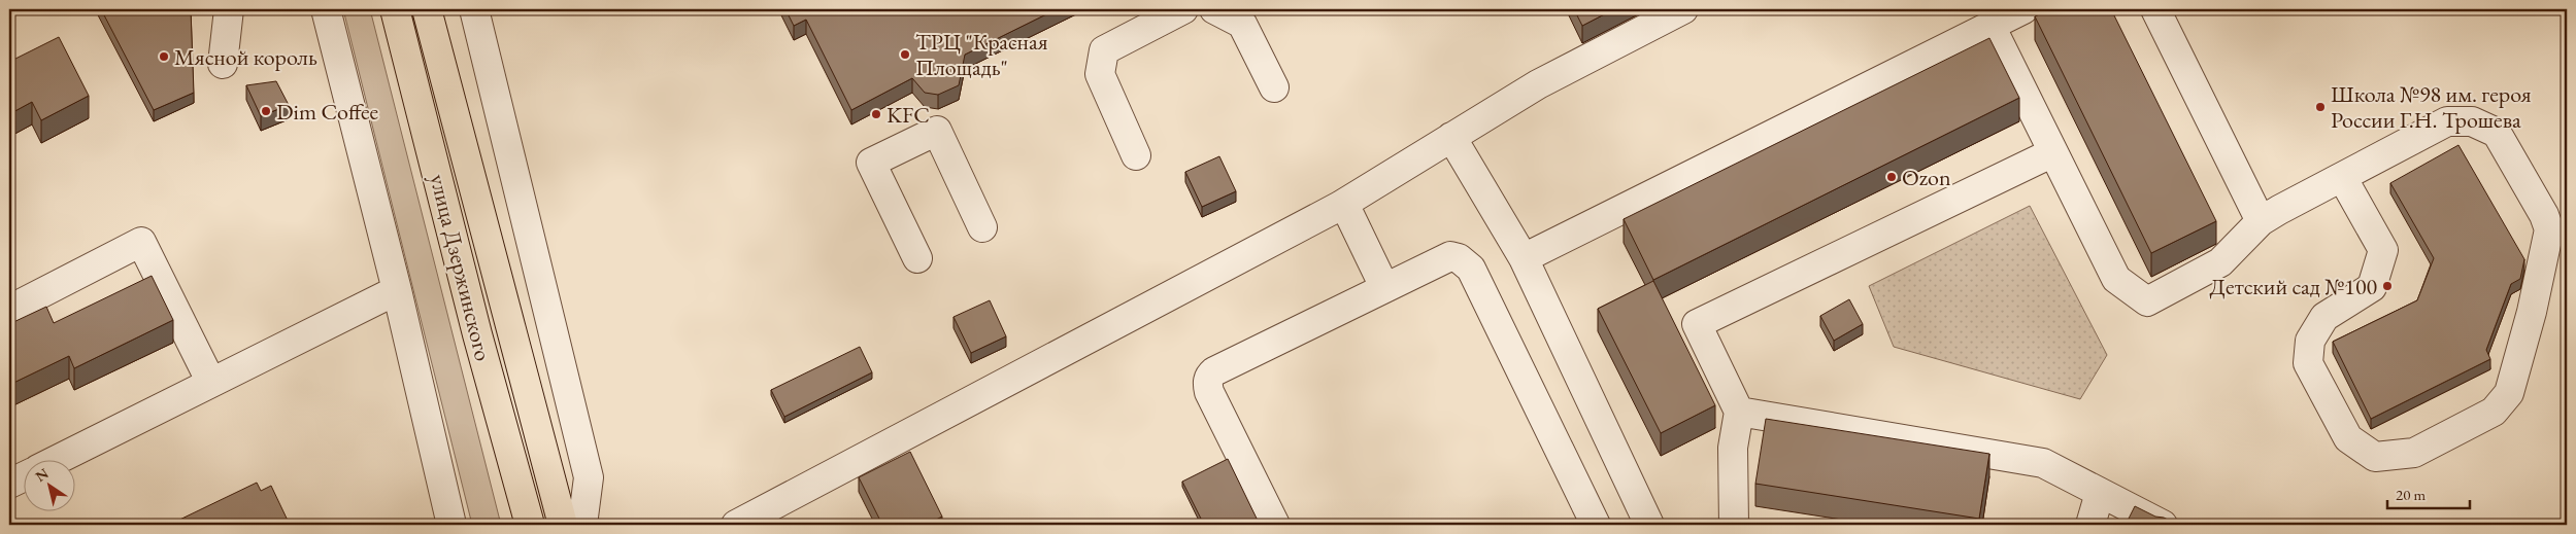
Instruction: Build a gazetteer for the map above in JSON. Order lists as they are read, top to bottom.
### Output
{
  "streets": {
    "main road": ["улица Дзержинского"]
  },
  "places": [
    "ТРЦ \"Красная Площадь\"",
    "Мясной король",
    "Школа №98 им. героя России Г.Н. Трошева",
    "Dim Coffee",
    "KFC",
    "Ozon",
    "Детский сад №100"
  ],
  "scale_bar": "20 m",
  "north": "top left"
}
